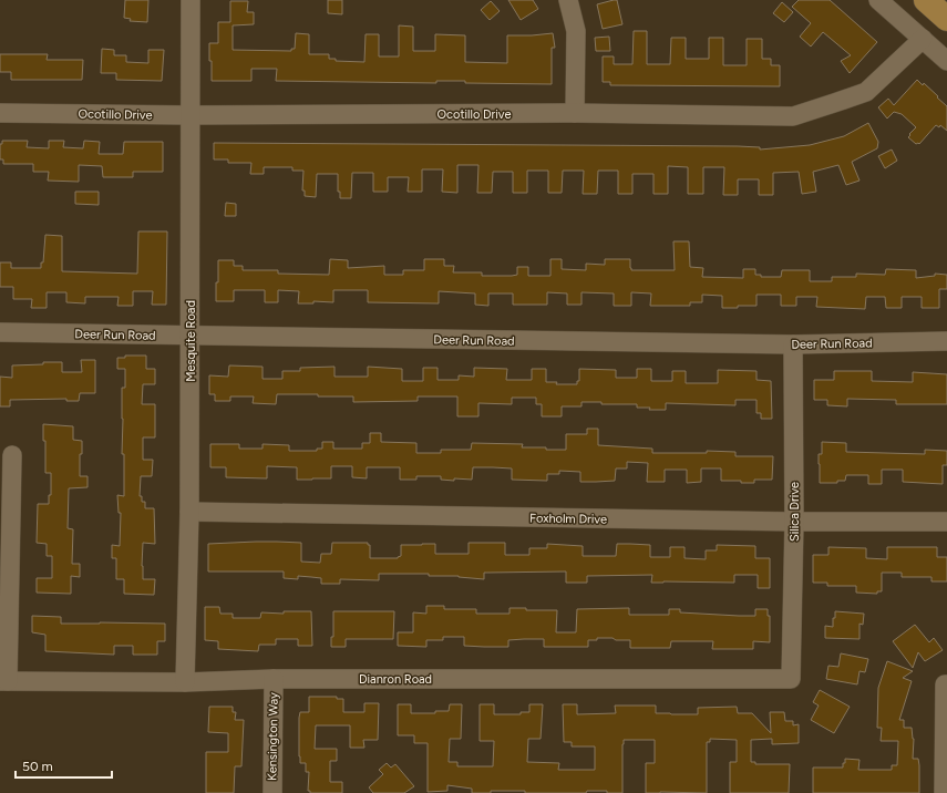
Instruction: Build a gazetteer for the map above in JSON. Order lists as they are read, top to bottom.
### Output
{
  "streets": {
    "street": [
      "Ocotillo Drive",
      "Deer Run Road",
      "Mesquite Road",
      "Silica Drive",
      "Foxholm Drive",
      "Dianron Road",
      "Kensington Way"
    ]
  },
  "crossings": [
    ["Ocotillo Drive", "Mesquite Road"],
    ["Deer Run Road", "Mesquite Road"],
    ["Deer Run Road", "Silica Drive"],
    ["Mesquite Road", "Foxholm Drive"],
    ["Mesquite Road", "Dianron Road"],
    ["Silica Drive", "Foxholm Drive"],
    ["Silica Drive", "Dianron Road"],
    ["Dianron Road", "Kensington Way"]
  ],
  "scale_bar": "50 m"
}
